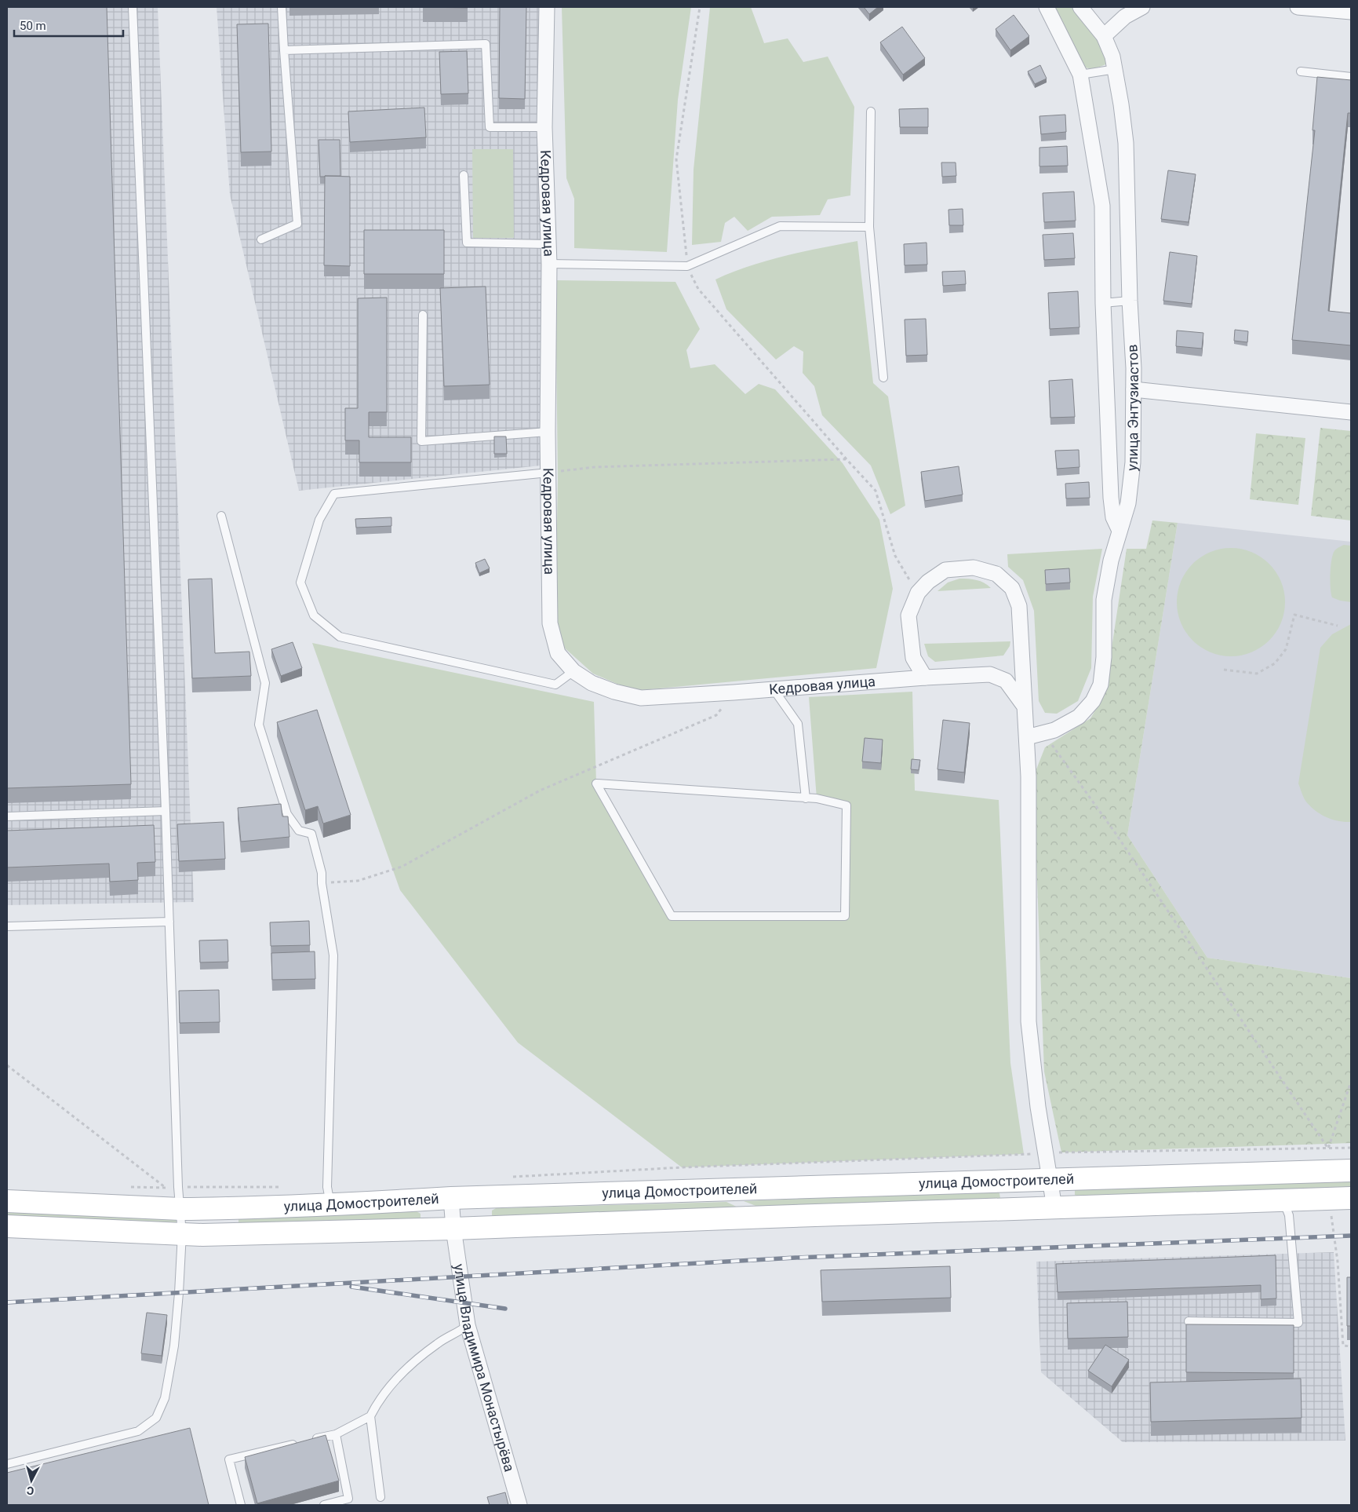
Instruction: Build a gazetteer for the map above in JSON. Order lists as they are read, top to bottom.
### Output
{
  "streets": {
    "main road": ["улица Домостроителей"],
    "street": ["Кедровая улица", "улица Энтузиастов", "улица Владимира Монастырёва"]
  },
  "crossings": [
    ["улица Домостроителей", "улица Владимира Монастырёва"]
  ],
  "scale_bar": "50 m",
  "north": "bottom"
}
